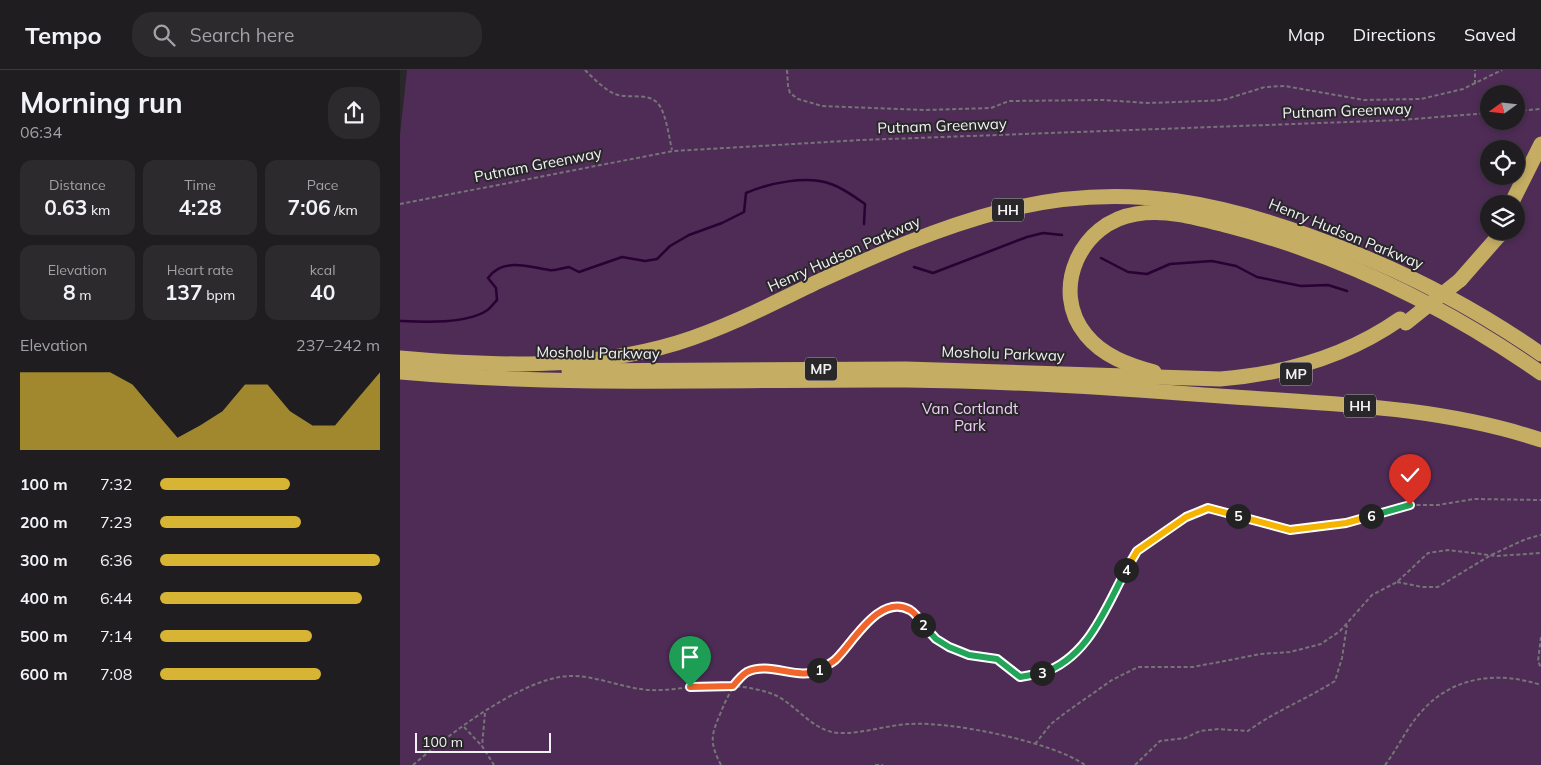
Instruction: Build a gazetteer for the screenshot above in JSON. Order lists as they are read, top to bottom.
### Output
{
  "streets": {
    "highway": [
      "HH",
      "Henry Hudson Parkway",
      "Mosholu Parkway",
      "MP"
    ],
    "path": ["Putnam Greenway"]
  },
  "crossings": [
    ["HH", "Mosholu Parkway"],
    ["Henry Hudson Parkway", "Mosholu Parkway"]
  ],
  "parks": ["Van Cortlandt Park"],
  "scale_bar": "100 m",
  "north": "left",
  "page": {
    "header": "Tempo",
    "search": "Search here",
    "nav": ["Map", "Directions", "Saved"],
    "heading": ["Morning run", "06:34"],
    "stats": [
      ["Distance", "0.63 km"],
      ["Time", "4:28"],
      ["Pace", "7:06 /km"],
      ["Elevation", "8 m"],
      ["Heart rate", "137 bpm"],
      ["kcal", "40"]
    ],
    "chart": ["Elevation", "237–242 m"],
    "list": [
      {
        "name": "100 m",
        "note": "7:32"
      },
      {
        "name": "200 m",
        "note": "7:23"
      },
      {
        "name": "300 m",
        "note": "6:36"
      },
      {
        "name": "400 m",
        "note": "6:44"
      },
      {
        "name": "500 m",
        "note": "7:14"
      },
      {
        "name": "600 m",
        "note": "7:08"
      }
    ],
    "pins": [
      "5",
      "6",
      "4",
      "2",
      "1",
      "3"
    ],
    "scale": "100 m"
  }
}
